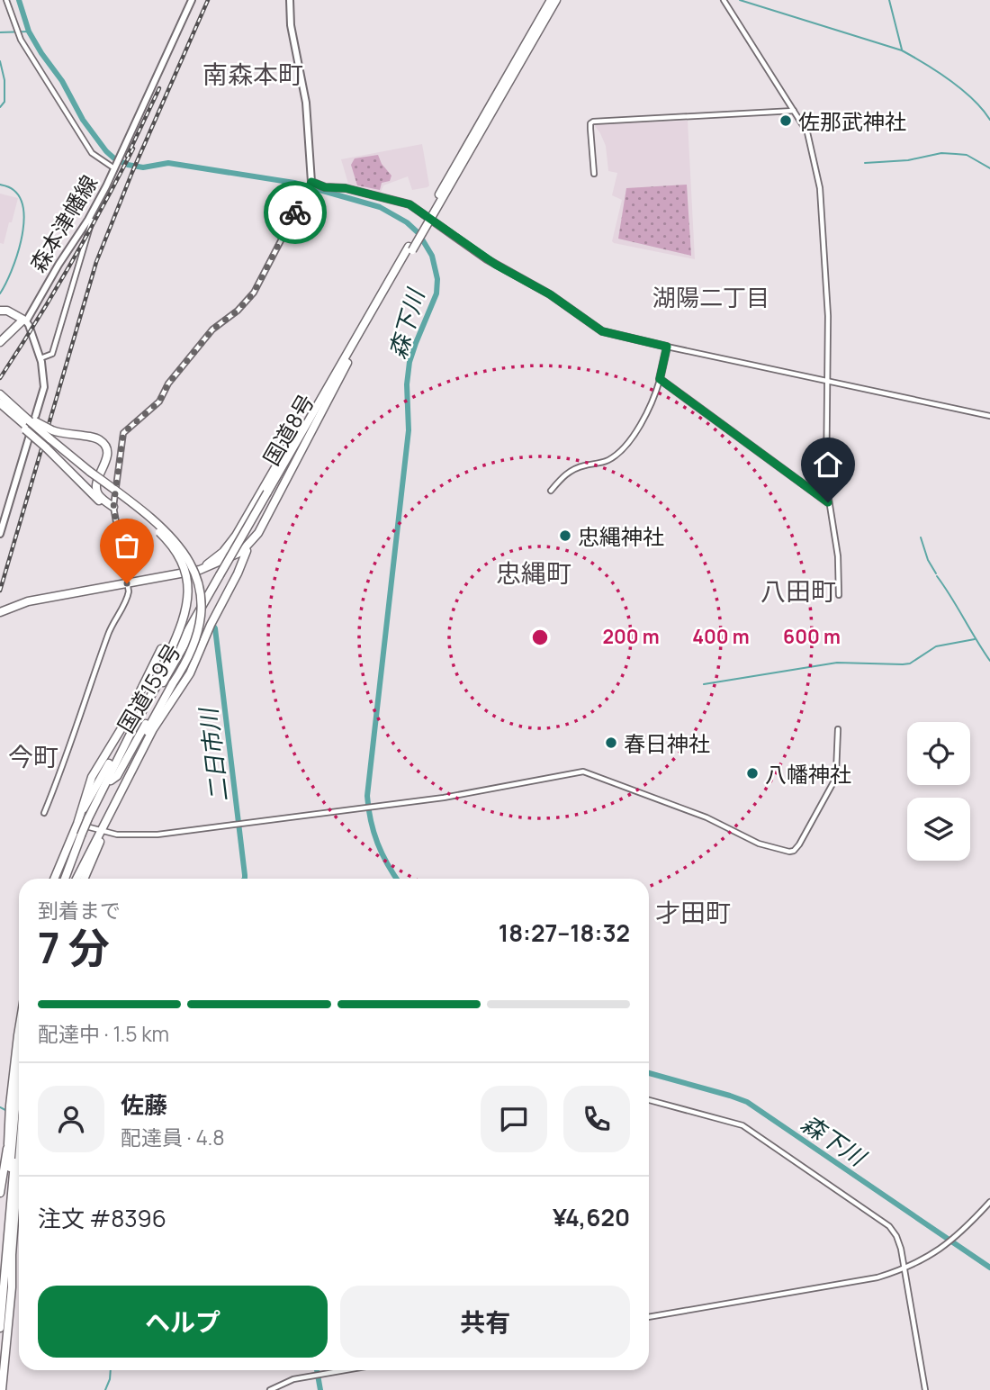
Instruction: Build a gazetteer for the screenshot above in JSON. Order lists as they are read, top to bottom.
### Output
{
  "streets": {
    "highway": ["国道8号", "国道159号"],
    "main road": ["森本津幡線"]
  },
  "crossings": [
    ["国道8号", "国道159号"]
  ],
  "districts": [
    "南森本町",
    "湖陽二丁目",
    "忠縄町",
    "八田町",
    "今町",
    "才田町"
  ],
  "water": ["森下川", "二日市川"],
  "places": [
    "佐那武神社",
    "忠縄神社",
    "春日神社",
    "八幡神社"
  ],
  "page": {
    "heading": ["7 分", "到着まで", "18:27–18:32"],
    "panel": [
      "佐藤",
      "配達員 · 4.8",
      "注文 #8396",
      "¥4,620"
    ],
    "bar": "配達中 · 1.5 km",
    "buttons": ["ヘルプ", "共有"]
  },
  "rings": ["200 m", "400 m", "600 m"]
}
